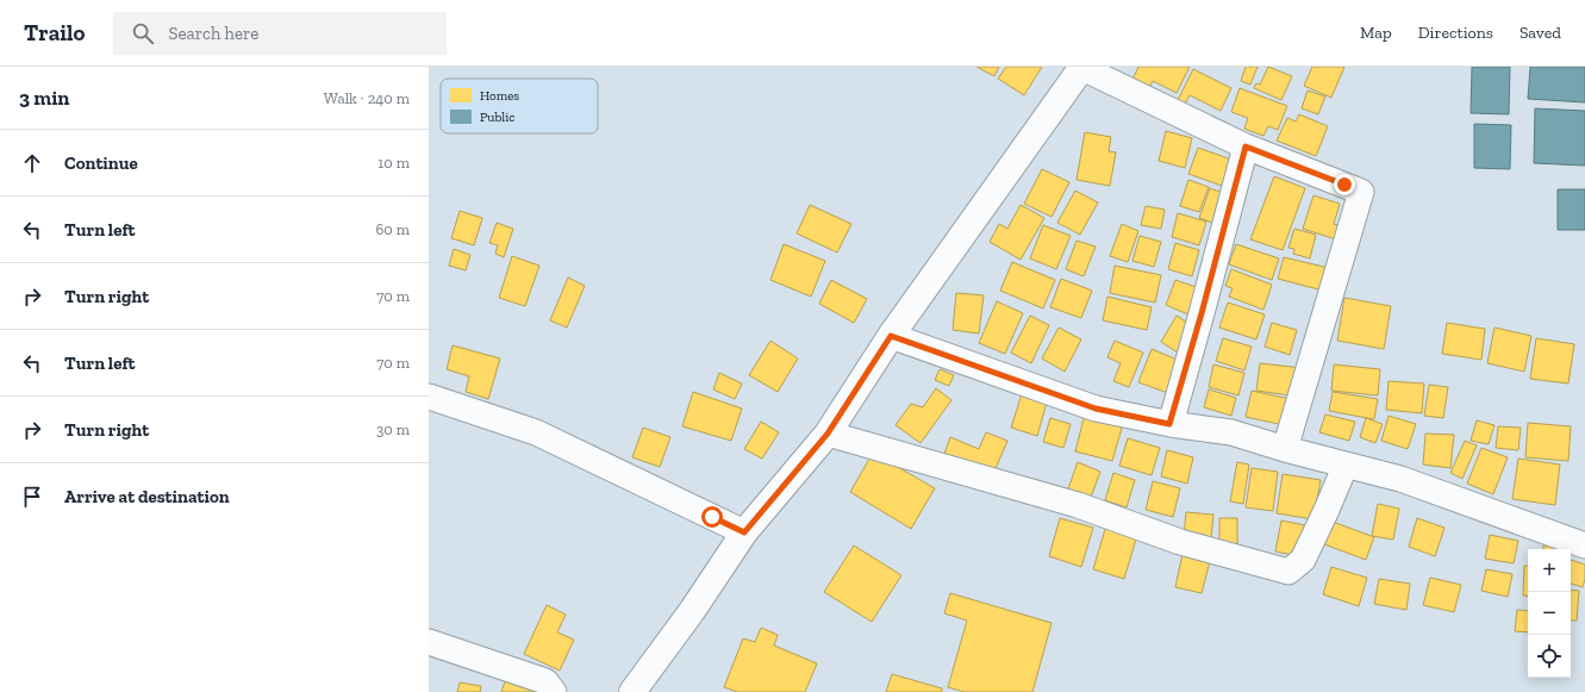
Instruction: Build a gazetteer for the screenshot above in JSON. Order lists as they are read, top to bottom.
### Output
{
  "legend": ["Homes", "Public"],
  "page": {
    "header": "Trailo",
    "search": "Search here",
    "nav": ["Map", "Directions", "Saved"],
    "heading": ["3 min", "Walk · 240 m"],
    "list": [
      ["Continue", "10 m"],
      ["Turn left", "60 m"],
      ["Turn right", "70 m"],
      ["Turn left", "70 m"],
      ["Turn right", "30 m"],
      "Arrive at destination"
    ],
    "map_buttons": ["+", "−"]
  }
}
